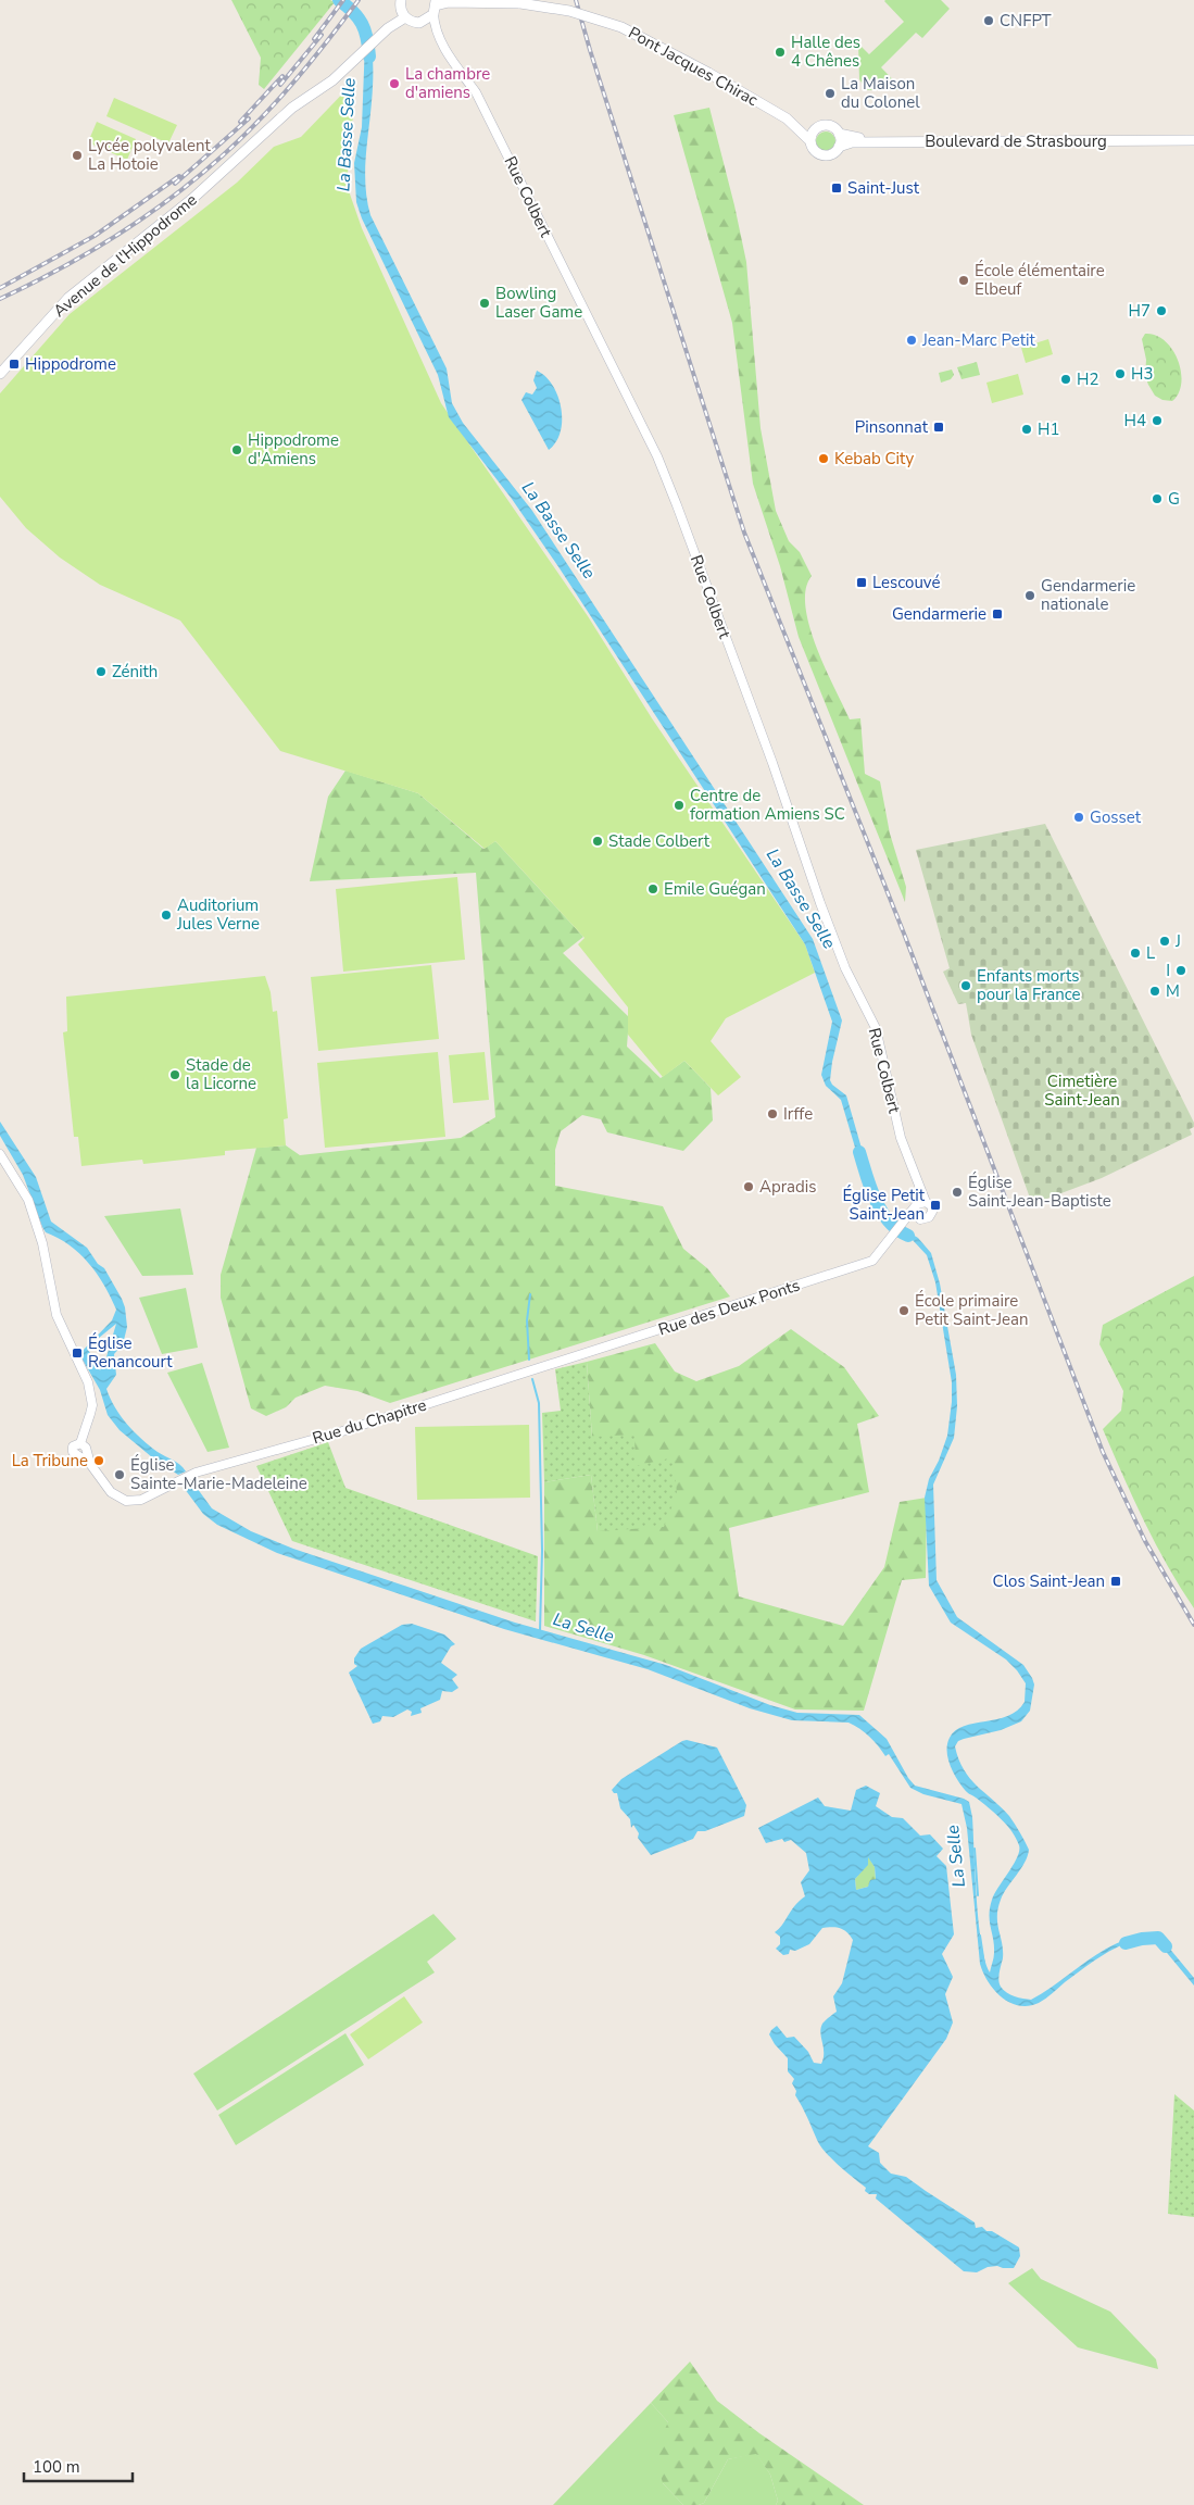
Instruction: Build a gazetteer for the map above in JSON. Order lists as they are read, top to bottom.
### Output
{
  "streets": {
    "main road": ["Pont Jacques Chirac", "Boulevard de Strasbourg", "Avenue de l'Hippodrome"],
    "street": ["Rue Colbert", "Rue des Deux Ponts", "Rue du Chapitre"]
  },
  "crossings": [
    ["Pont Jacques Chirac", "Boulevard de Strasbourg"],
    ["Pont Jacques Chirac", "Rue Colbert"],
    ["Rue Colbert", "Rue des Deux Ponts"],
    ["Rue des Deux Ponts", "Rue du Chapitre"]
  ],
  "water": ["La Basse Selle", "La Selle"],
  "parks": ["Cimetière Saint-Jean"],
  "places": {
    "other": [
      "CNFPT",
      "Halle des 4 Chênes",
      "La chambre d'amiens",
      "La Maison du Colonel",
      "Lycée polyvalent La Hotoie",
      "École élémentaire Elbeuf",
      "Bowling Laser Game",
      "H7",
      "Jean-Marc Petit",
      "H3",
      "H2",
      "H4",
      "H1",
      "Hippodrome d'Amiens",
      "Kebab City",
      "G",
      "Gendarmerie nationale",
      "Zénith",
      "Centre de formation Amiens SC",
      "Gosset",
      "Stade Colbert",
      "Emile Guégan",
      "Auditorium Jules Verne",
      "J",
      "L",
      "I",
      "Enfants morts pour la France",
      "M",
      "Stade de la Licorne",
      "Irffe",
      "Apradis",
      "Église Saint-Jean-Baptiste",
      "École primaire Petit Saint-Jean",
      "La Tribune",
      "Église Sainte-Marie-Madeleine"
    ],
    "transit": [
      "Saint-Just",
      "Hippodrome",
      "Pinsonnat",
      "Lescouvé",
      "Gendarmerie",
      "Église Petit Saint-Jean",
      "Église Renancourt",
      "Clos Saint-Jean"
    ]
  },
  "scale_bar": "100 m"
}
